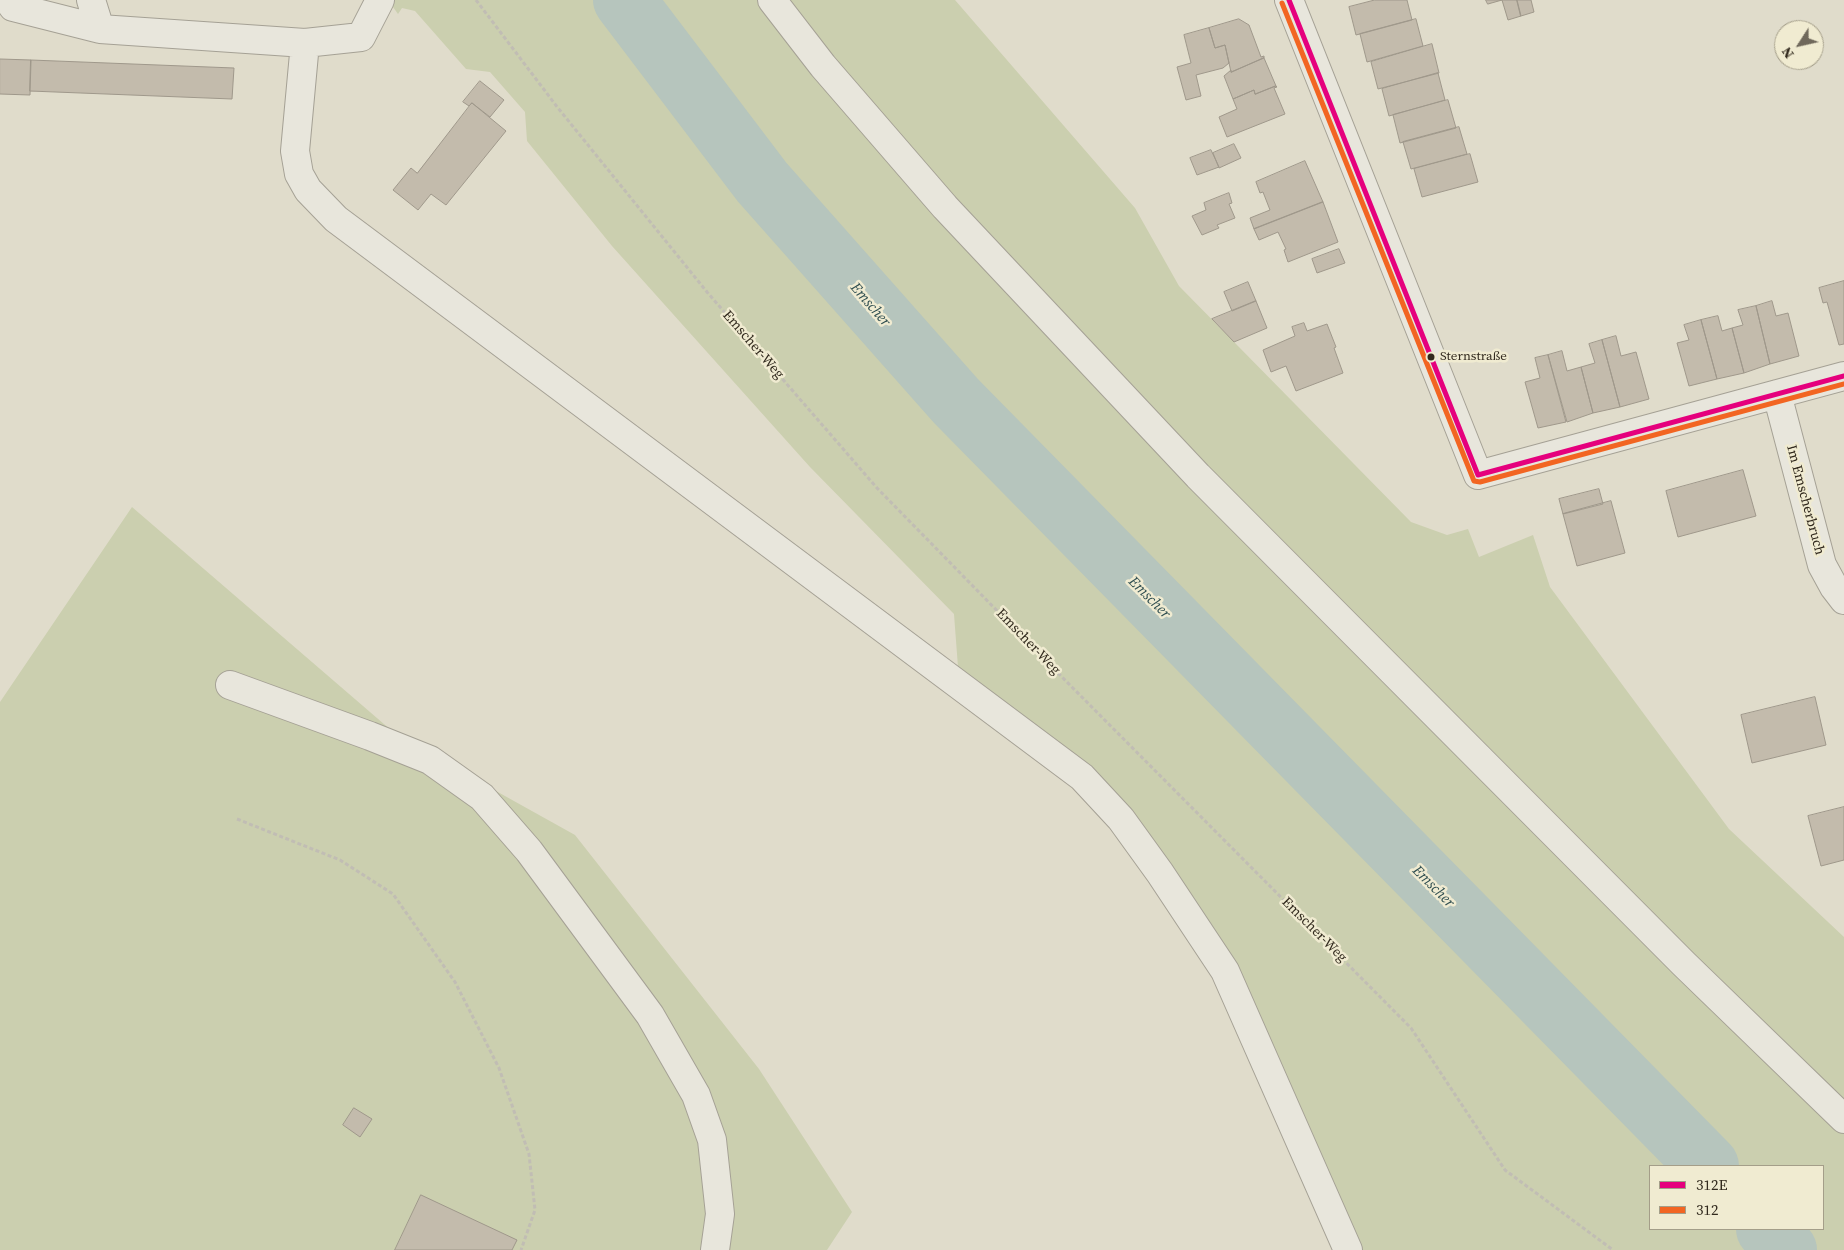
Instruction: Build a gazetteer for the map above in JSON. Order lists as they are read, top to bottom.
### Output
{
  "streets": {
    "street": ["Im Emscherbruch"],
    "path": ["Emscher-Weg"]
  },
  "water": ["Emscher"],
  "places": ["Sternstraße"],
  "lines": ["transit line 312E", "transit line 312"],
  "legend": ["312E", "312"],
  "north": "bottom left"
}
